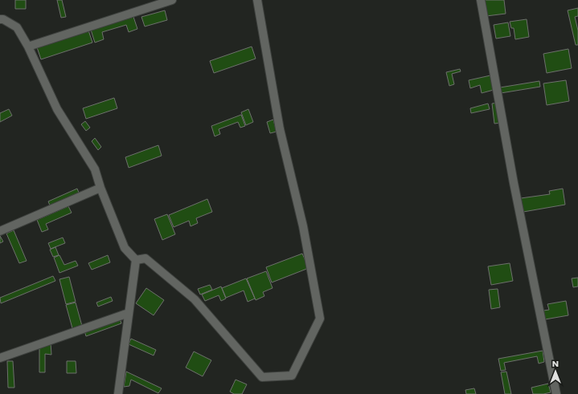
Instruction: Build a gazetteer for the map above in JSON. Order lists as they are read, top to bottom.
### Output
{
  "north": "top"
}
